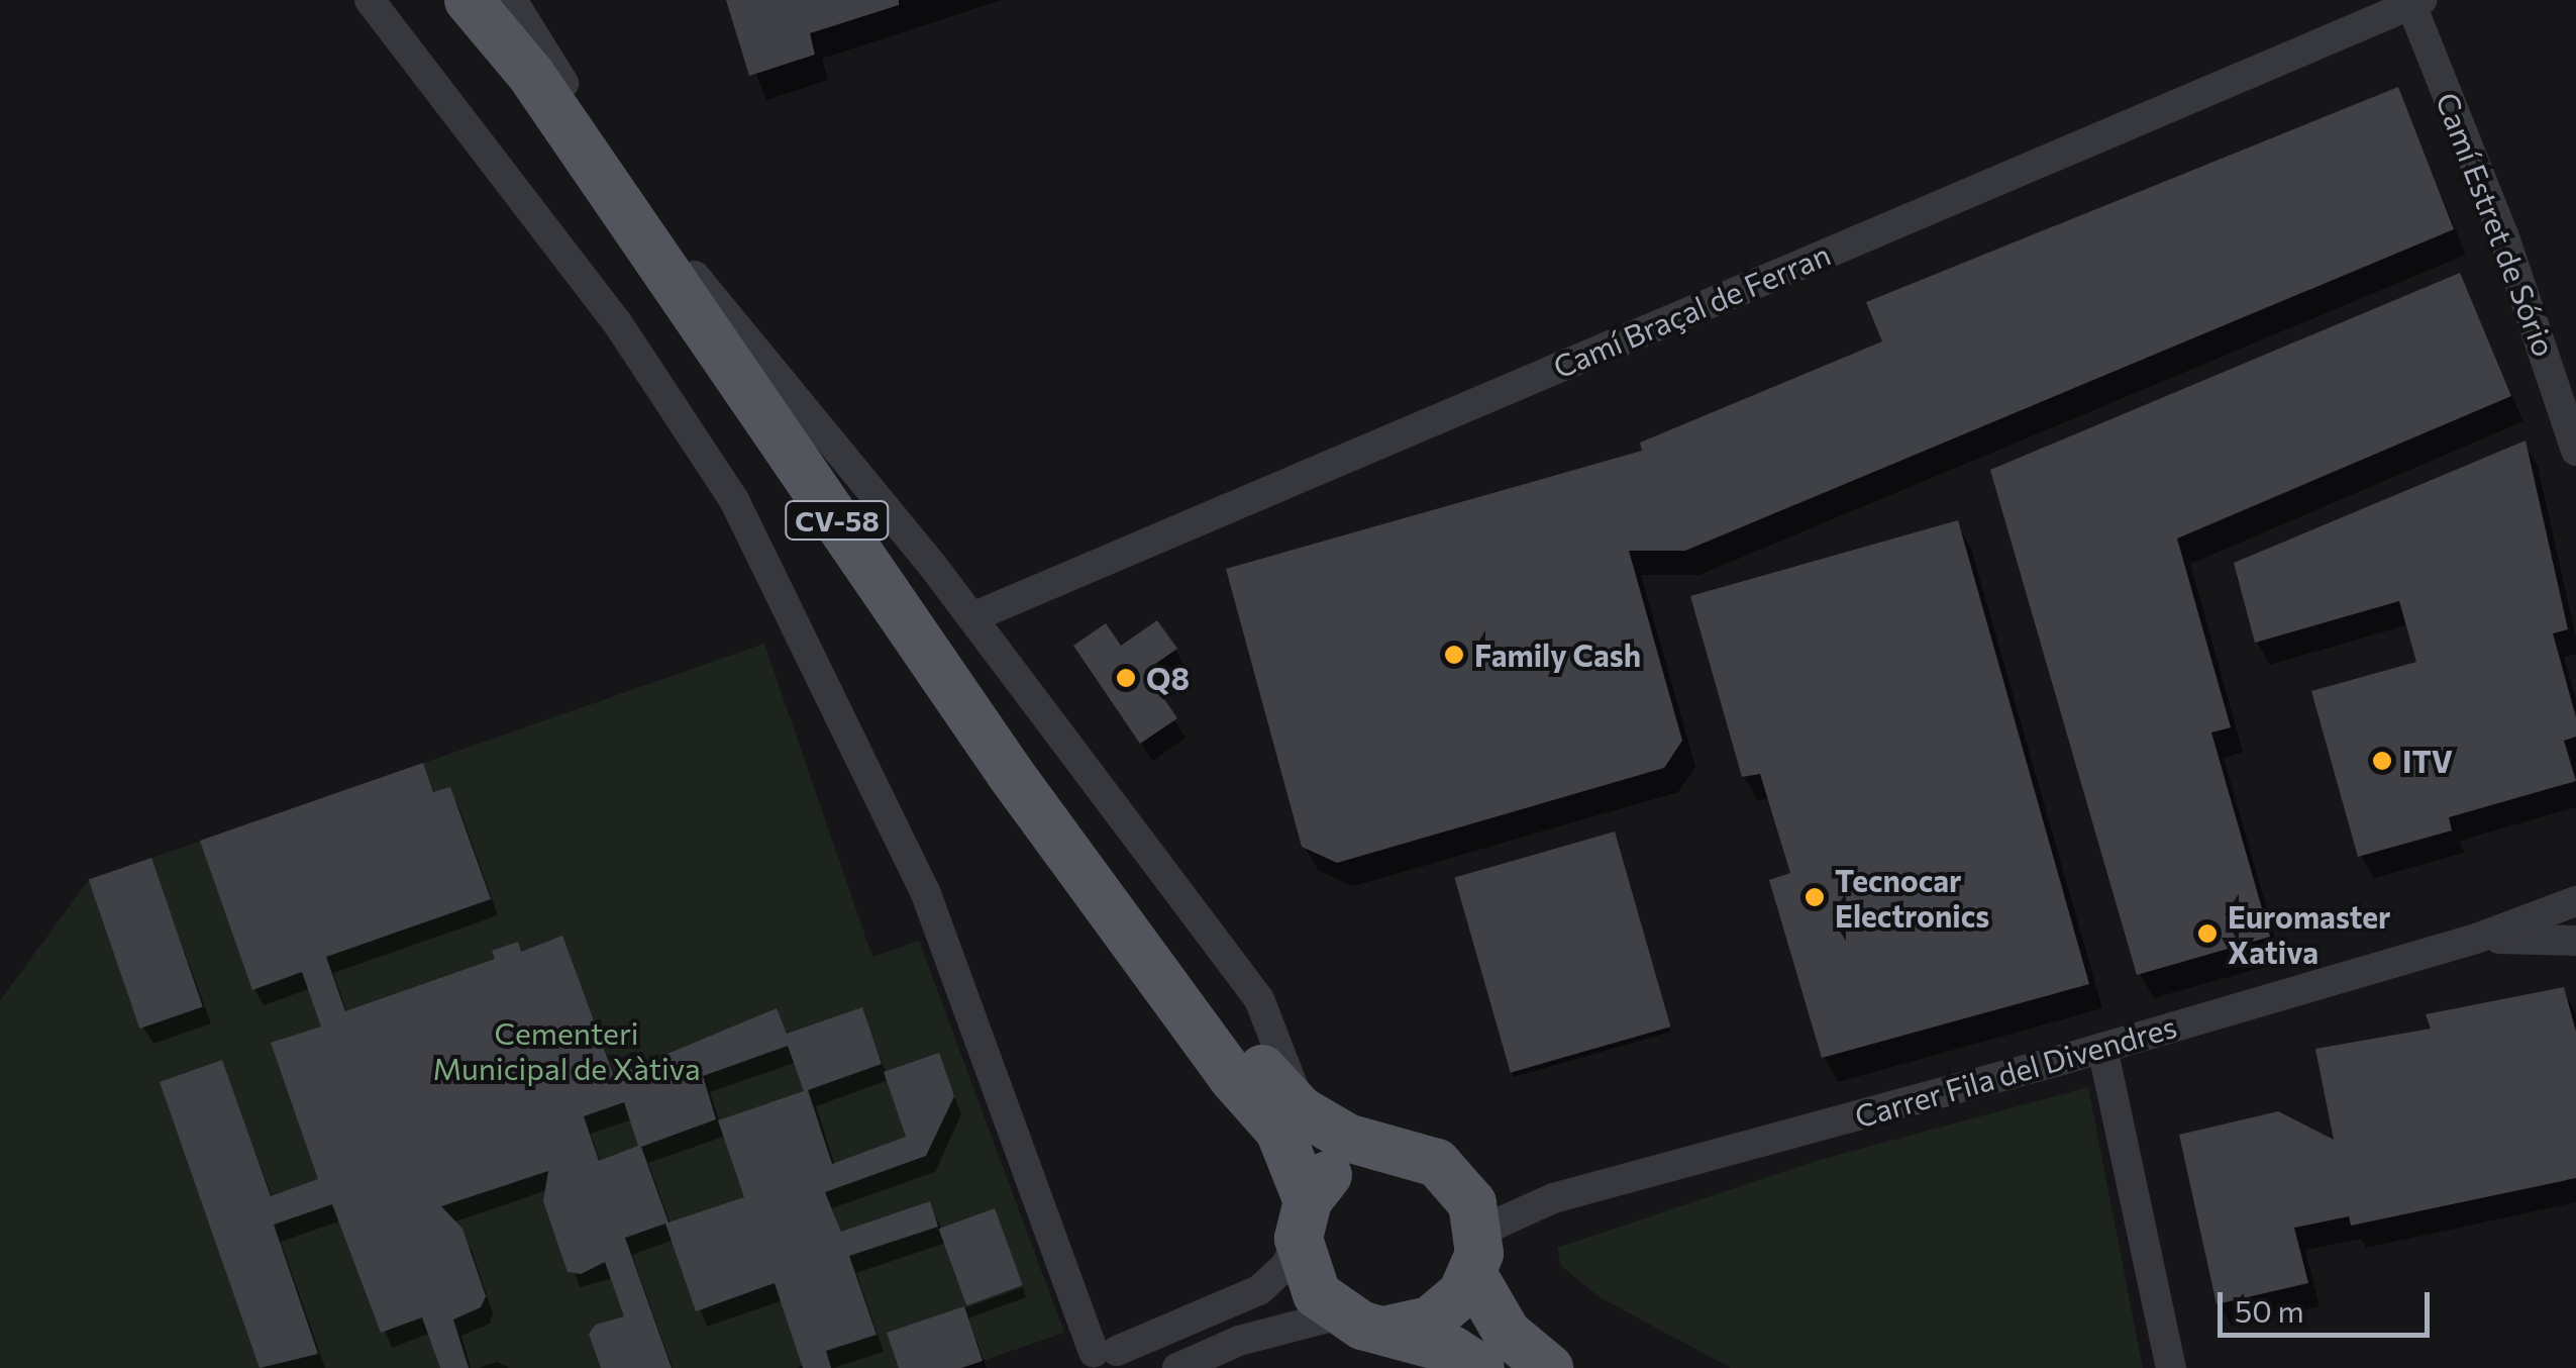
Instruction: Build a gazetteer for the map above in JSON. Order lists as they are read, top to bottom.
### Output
{
  "streets": {
    "main road": ["CV-58"],
    "street": ["Camí Estret de Sório", "Camí Braçal de Ferran", "Carrer Fila del Divendres"]
  },
  "crossings": [
    ["Camí Estret de Sório", "Camí Braçal de Ferran"],
    ["CV-58", "Carrer Fila del Divendres"]
  ],
  "parks": ["Cementeri Municipal de Xàtiva"],
  "places": [
    "Family Cash",
    "Q8",
    "ITV",
    "Tecnocar Electronics",
    "Euromaster Xativa"
  ],
  "scale_bar": "50 m"
}
